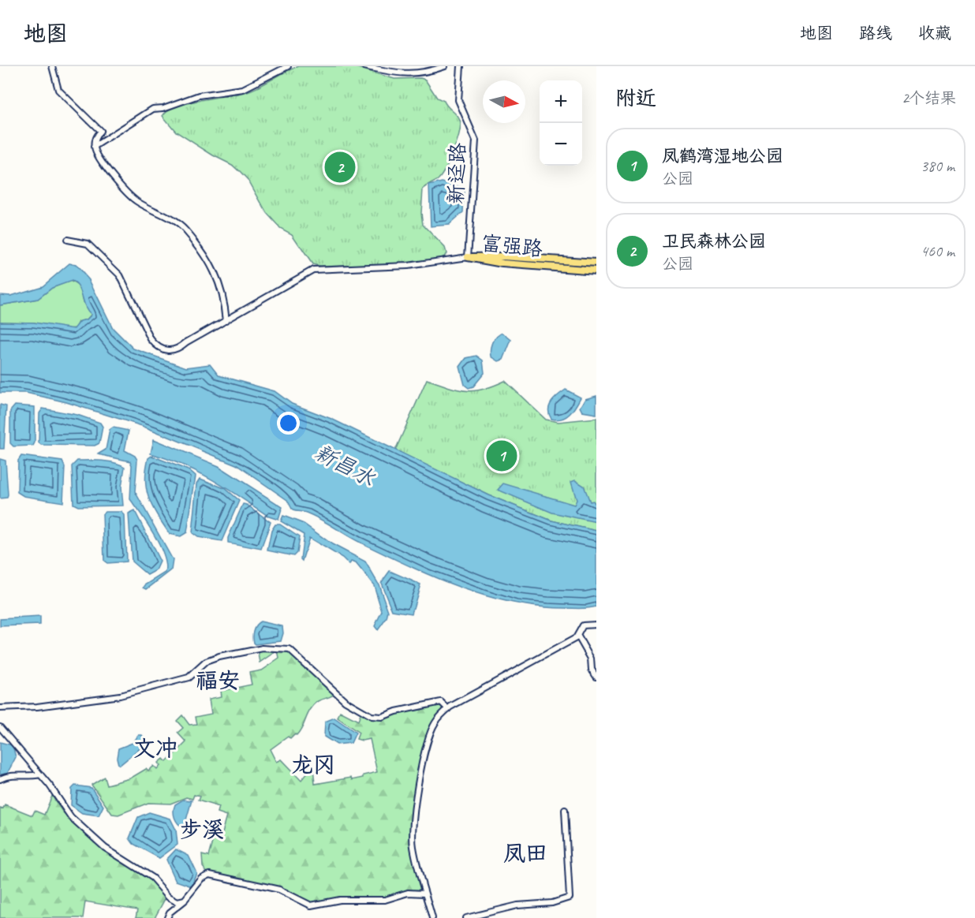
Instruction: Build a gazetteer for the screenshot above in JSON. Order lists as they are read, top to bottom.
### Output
{
  "streets": {
    "main road": ["富强路"],
    "street": ["新迳路"]
  },
  "crossings": [
    ["新迳路", "富强路"]
  ],
  "districts": [
    "福安",
    "文冲",
    "龙冈",
    "步溪",
    "凤田"
  ],
  "water": ["新昌水"],
  "north": "right",
  "page": {
    "header": "地图",
    "nav": ["地图", "路线", "收藏"],
    "heading": ["附近", "2个结果"],
    "map_buttons": ["+", "−"],
    "list": [
      {
        "mark": "1",
        "name": "凤鹤湾湿地公园",
        "note": "公园",
        "value": "380 m"
      },
      {
        "mark": "2",
        "name": "卫民森林公园",
        "note": "公园",
        "value": "460 m"
      }
    ],
    "pins": ["2", "1"]
  }
}
